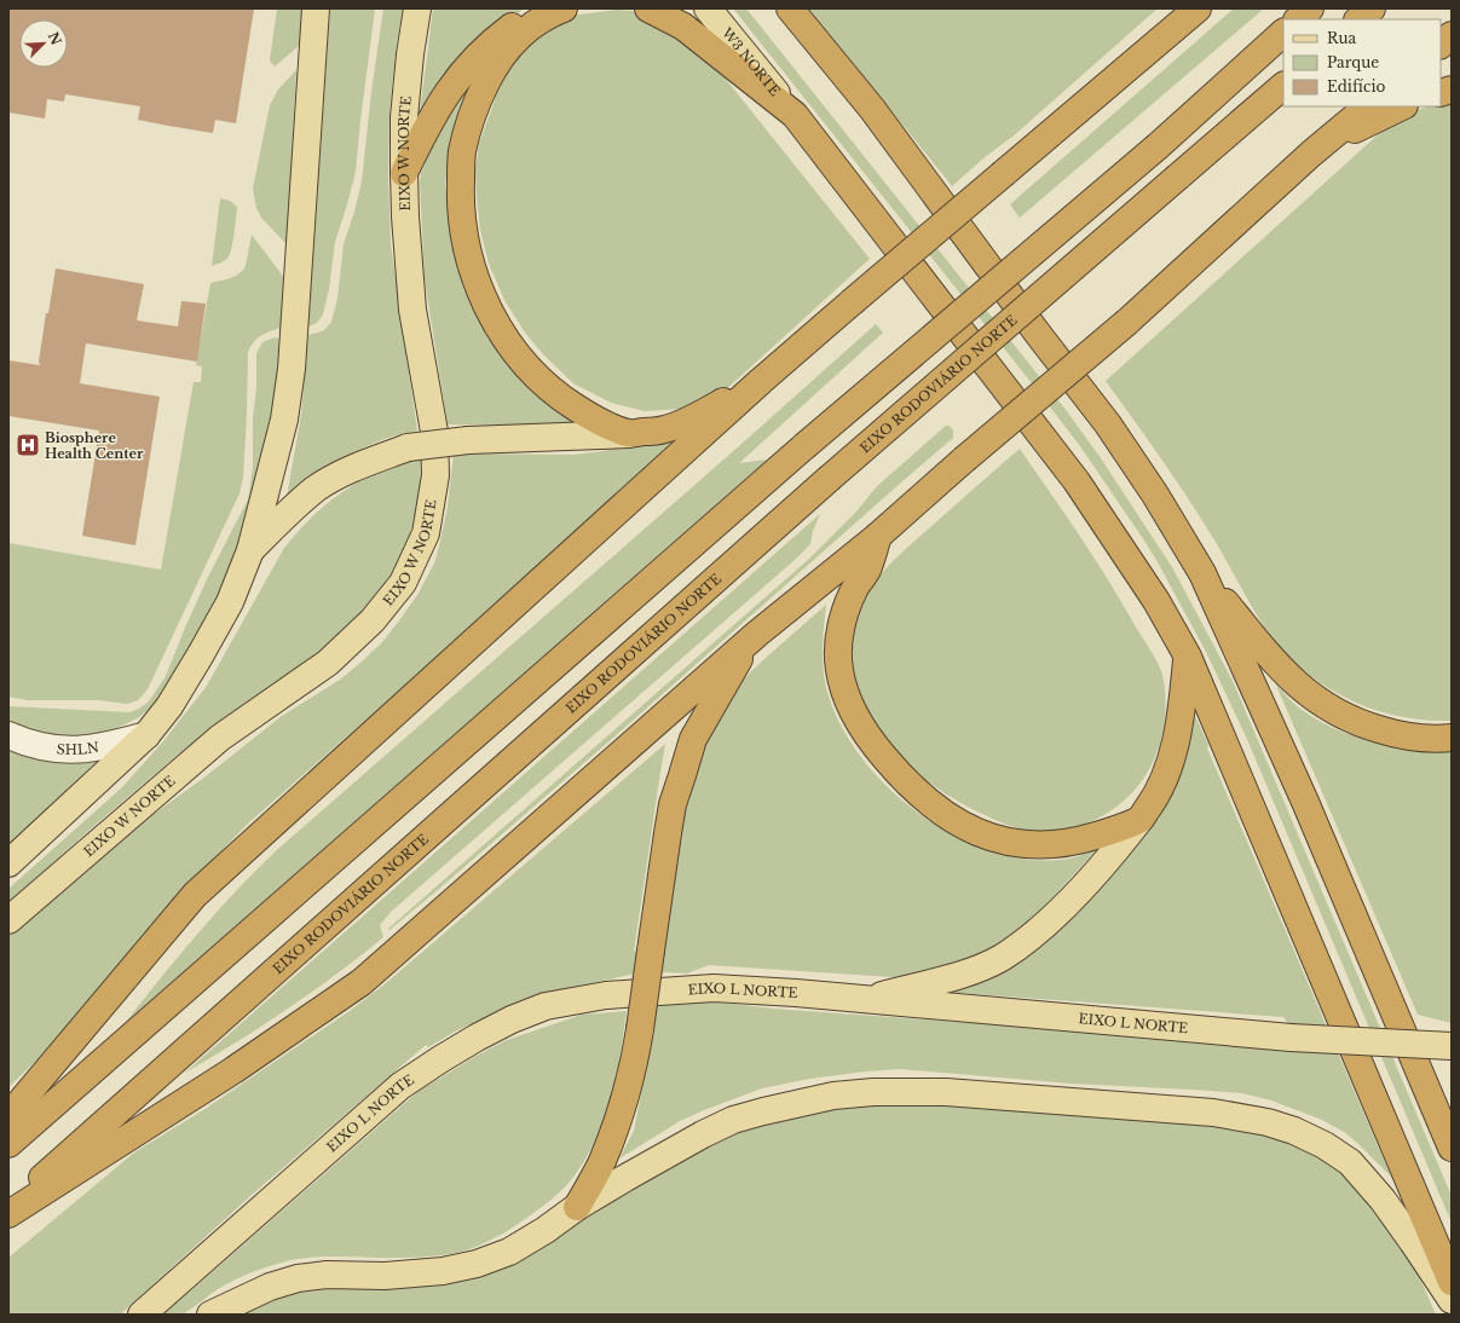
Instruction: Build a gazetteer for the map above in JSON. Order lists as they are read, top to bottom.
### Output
{
  "streets": {
    "highway": ["EIXO RODOVIÁRIO NORTE"],
    "main road": [
      "W3 NORTE",
      "EIXO W NORTE",
      "SHLN",
      "EIXO L NORTE"
    ]
  },
  "places": {
    "hospital": ["Biosphere Health Center"]
  },
  "legend": ["Rua", "Parque", "Edifício"],
  "north": "top right"
}
